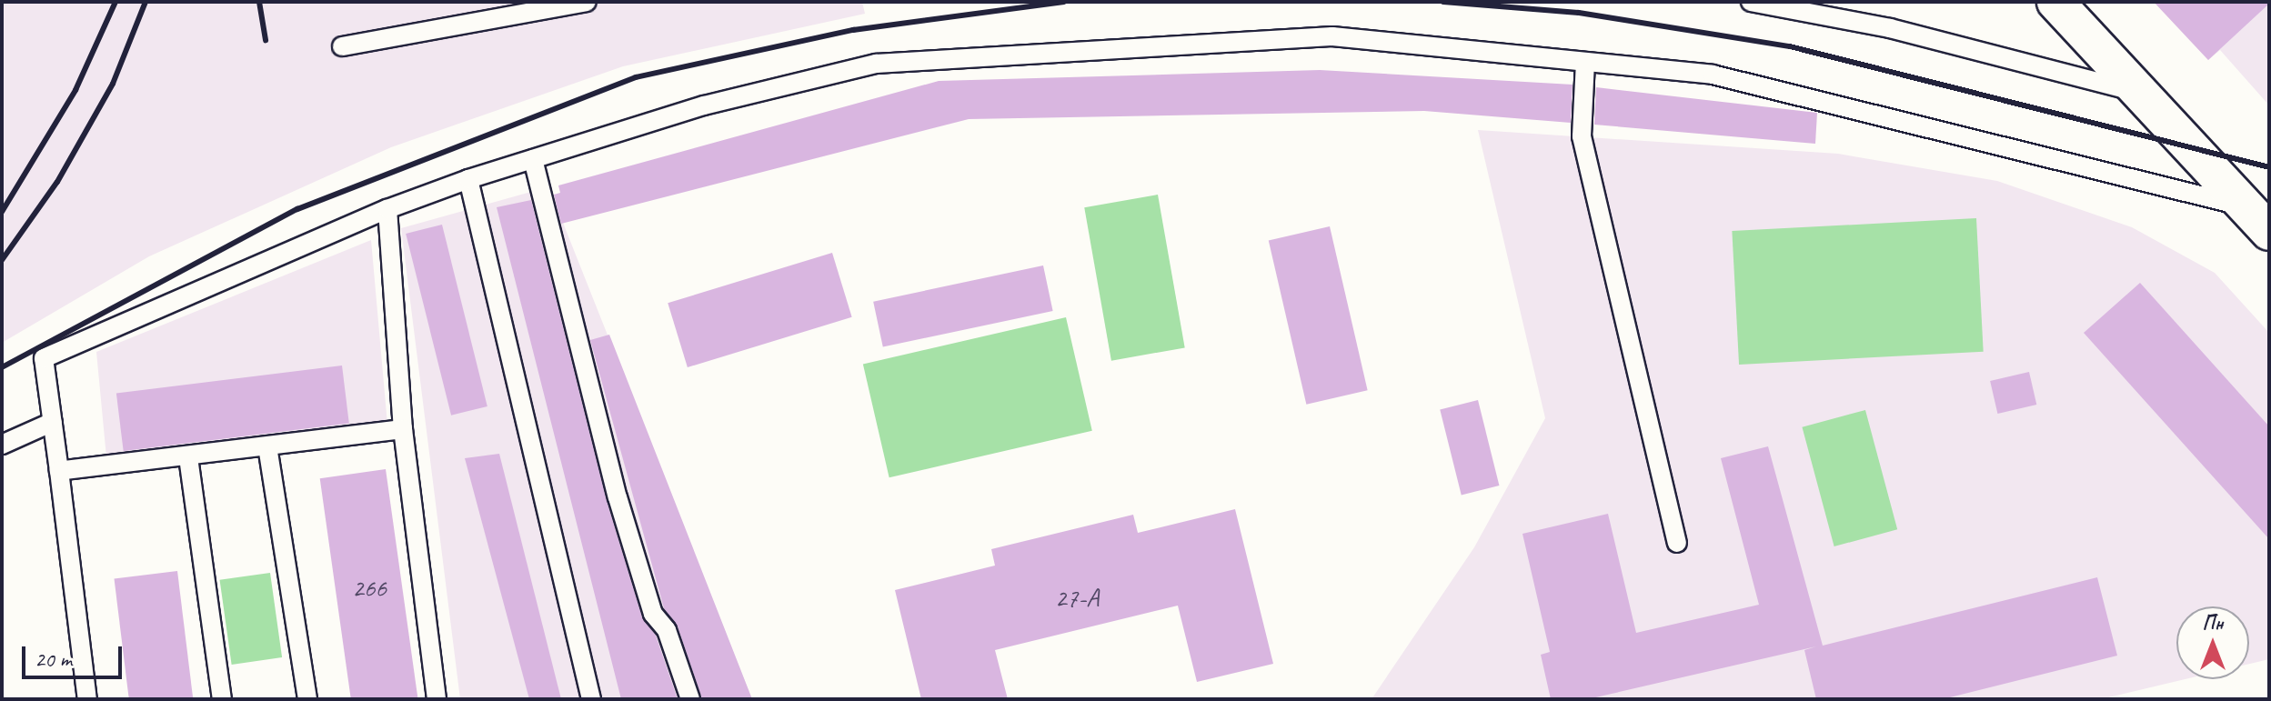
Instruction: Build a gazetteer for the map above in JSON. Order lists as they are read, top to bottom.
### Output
{
  "house_numbers": ["266", "27-А"],
  "scale_bar": "20 m",
  "north": "top"
}
